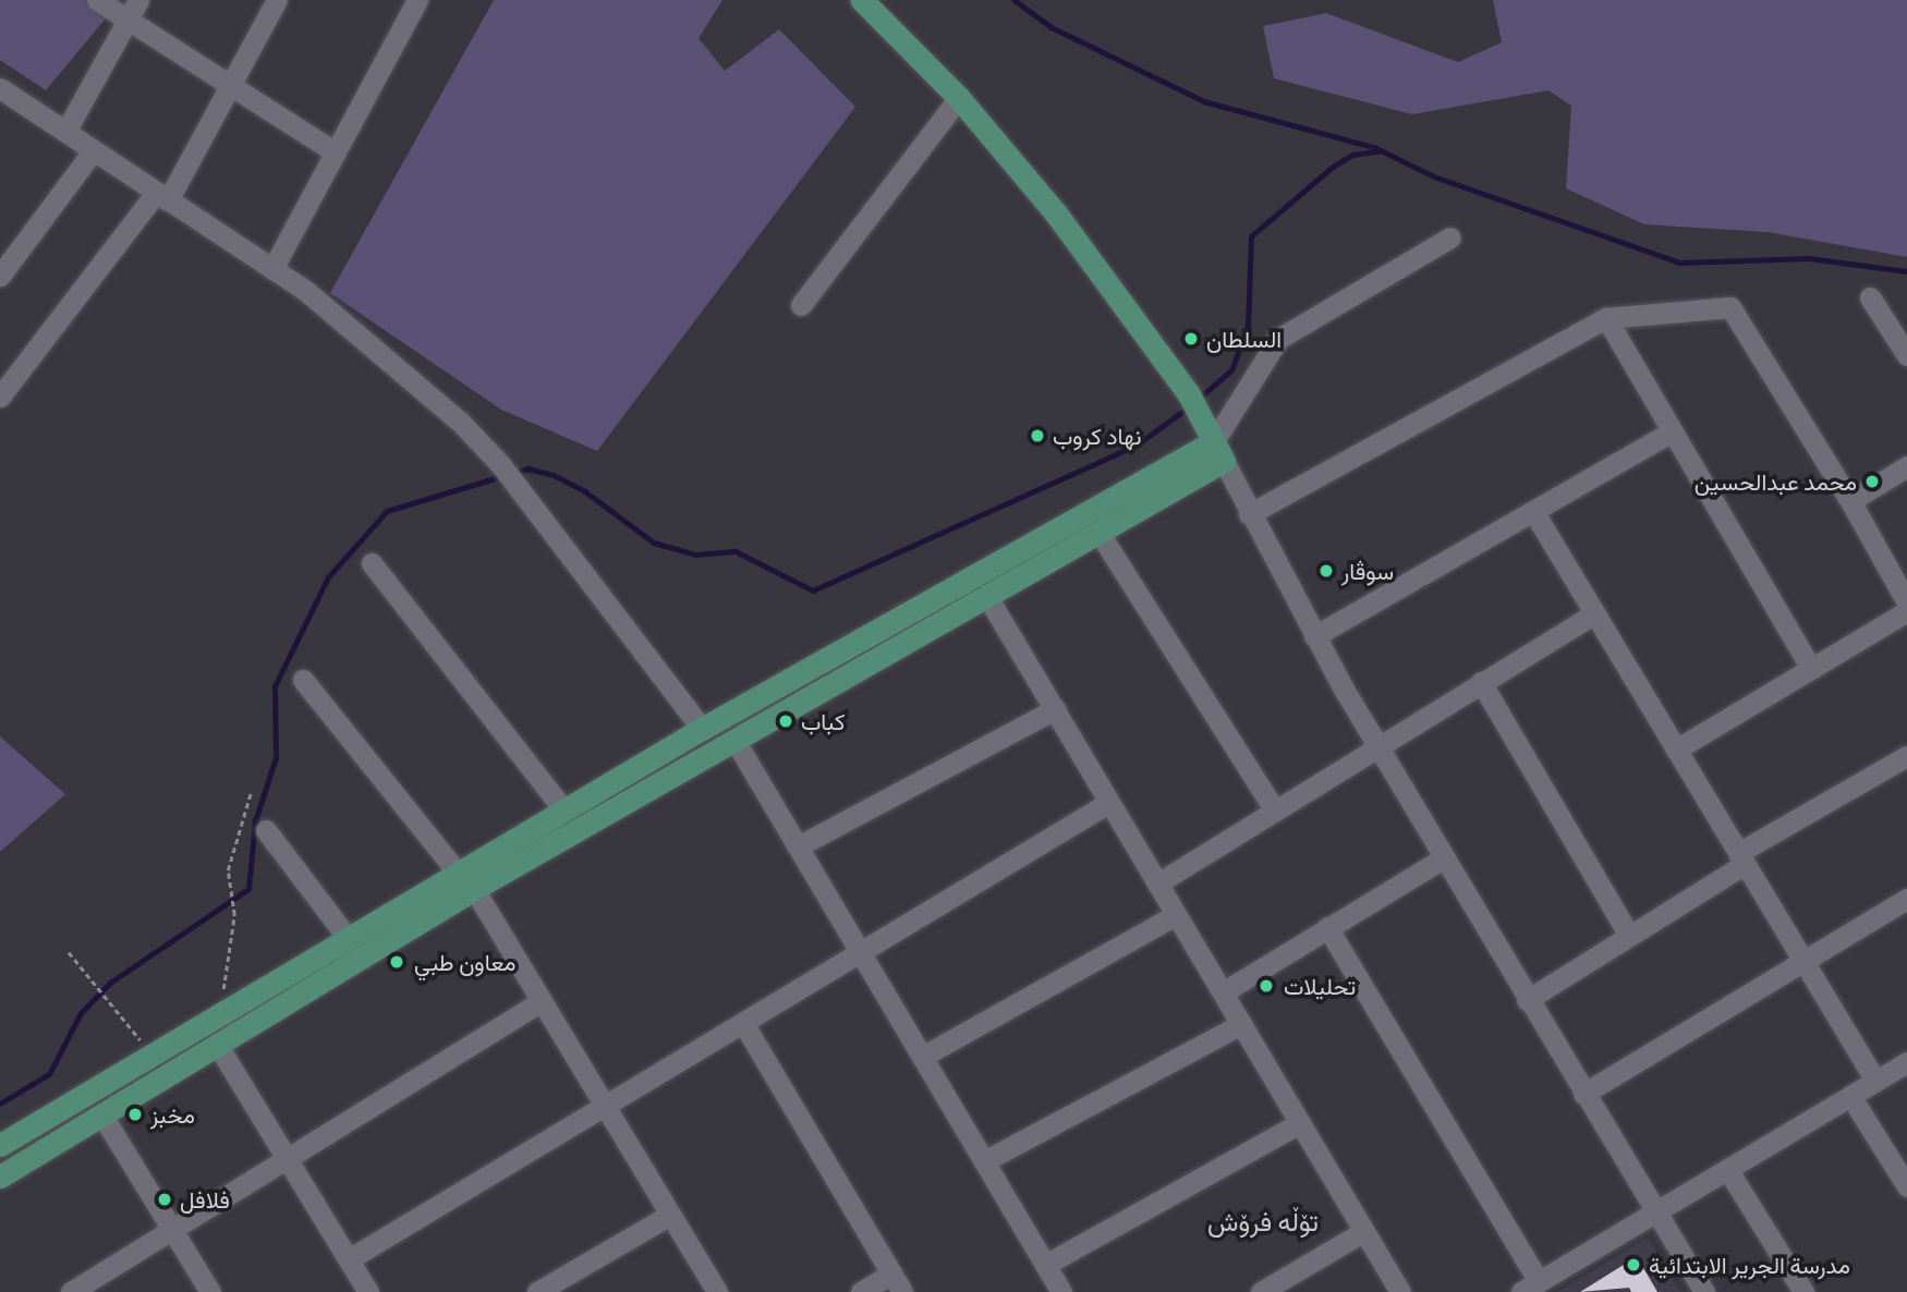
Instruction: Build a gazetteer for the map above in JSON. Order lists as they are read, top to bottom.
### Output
{
  "districts": ["تۆڵە فرۆش"],
  "places": [
    "السلطان",
    "نهاد كروب",
    "محمد عبدالحسين",
    "سوڤار",
    "كباب",
    "معاون طبي",
    "تحلیلات",
    "مخبز",
    "فلافل",
    "مدرسة الجرير الابتدائية"
  ]
}
